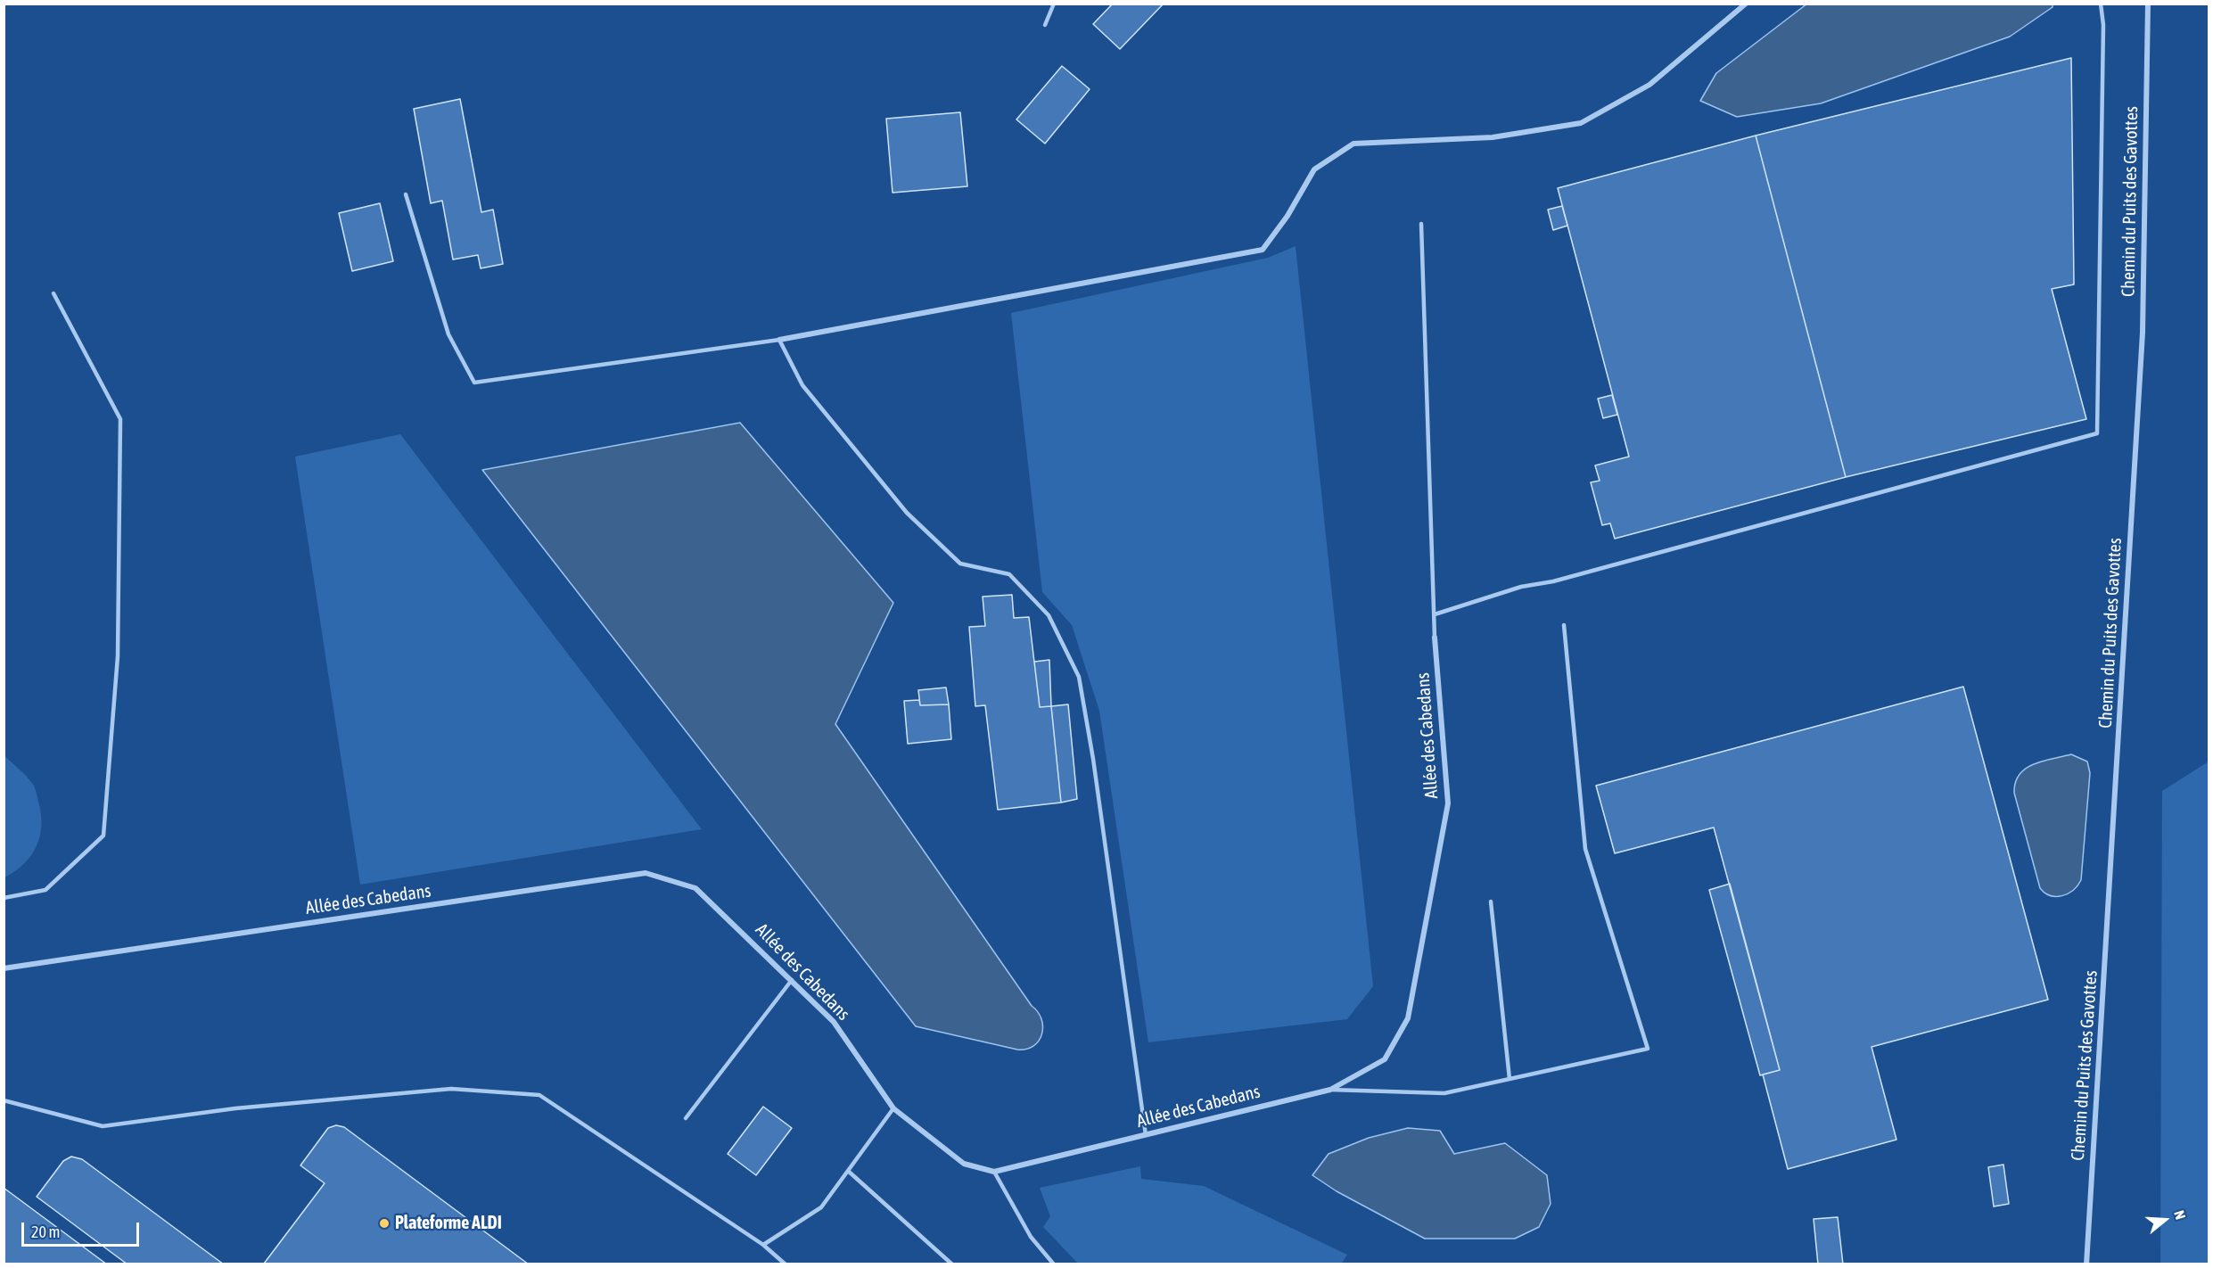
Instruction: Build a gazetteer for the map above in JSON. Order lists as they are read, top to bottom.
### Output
{
  "streets": {
    "street": ["Chemin du Puits des Gavottes", "Allée des Cabedans"]
  },
  "places": ["Plateforme ALDI"],
  "scale_bar": "20 m",
  "north": "right"
}
